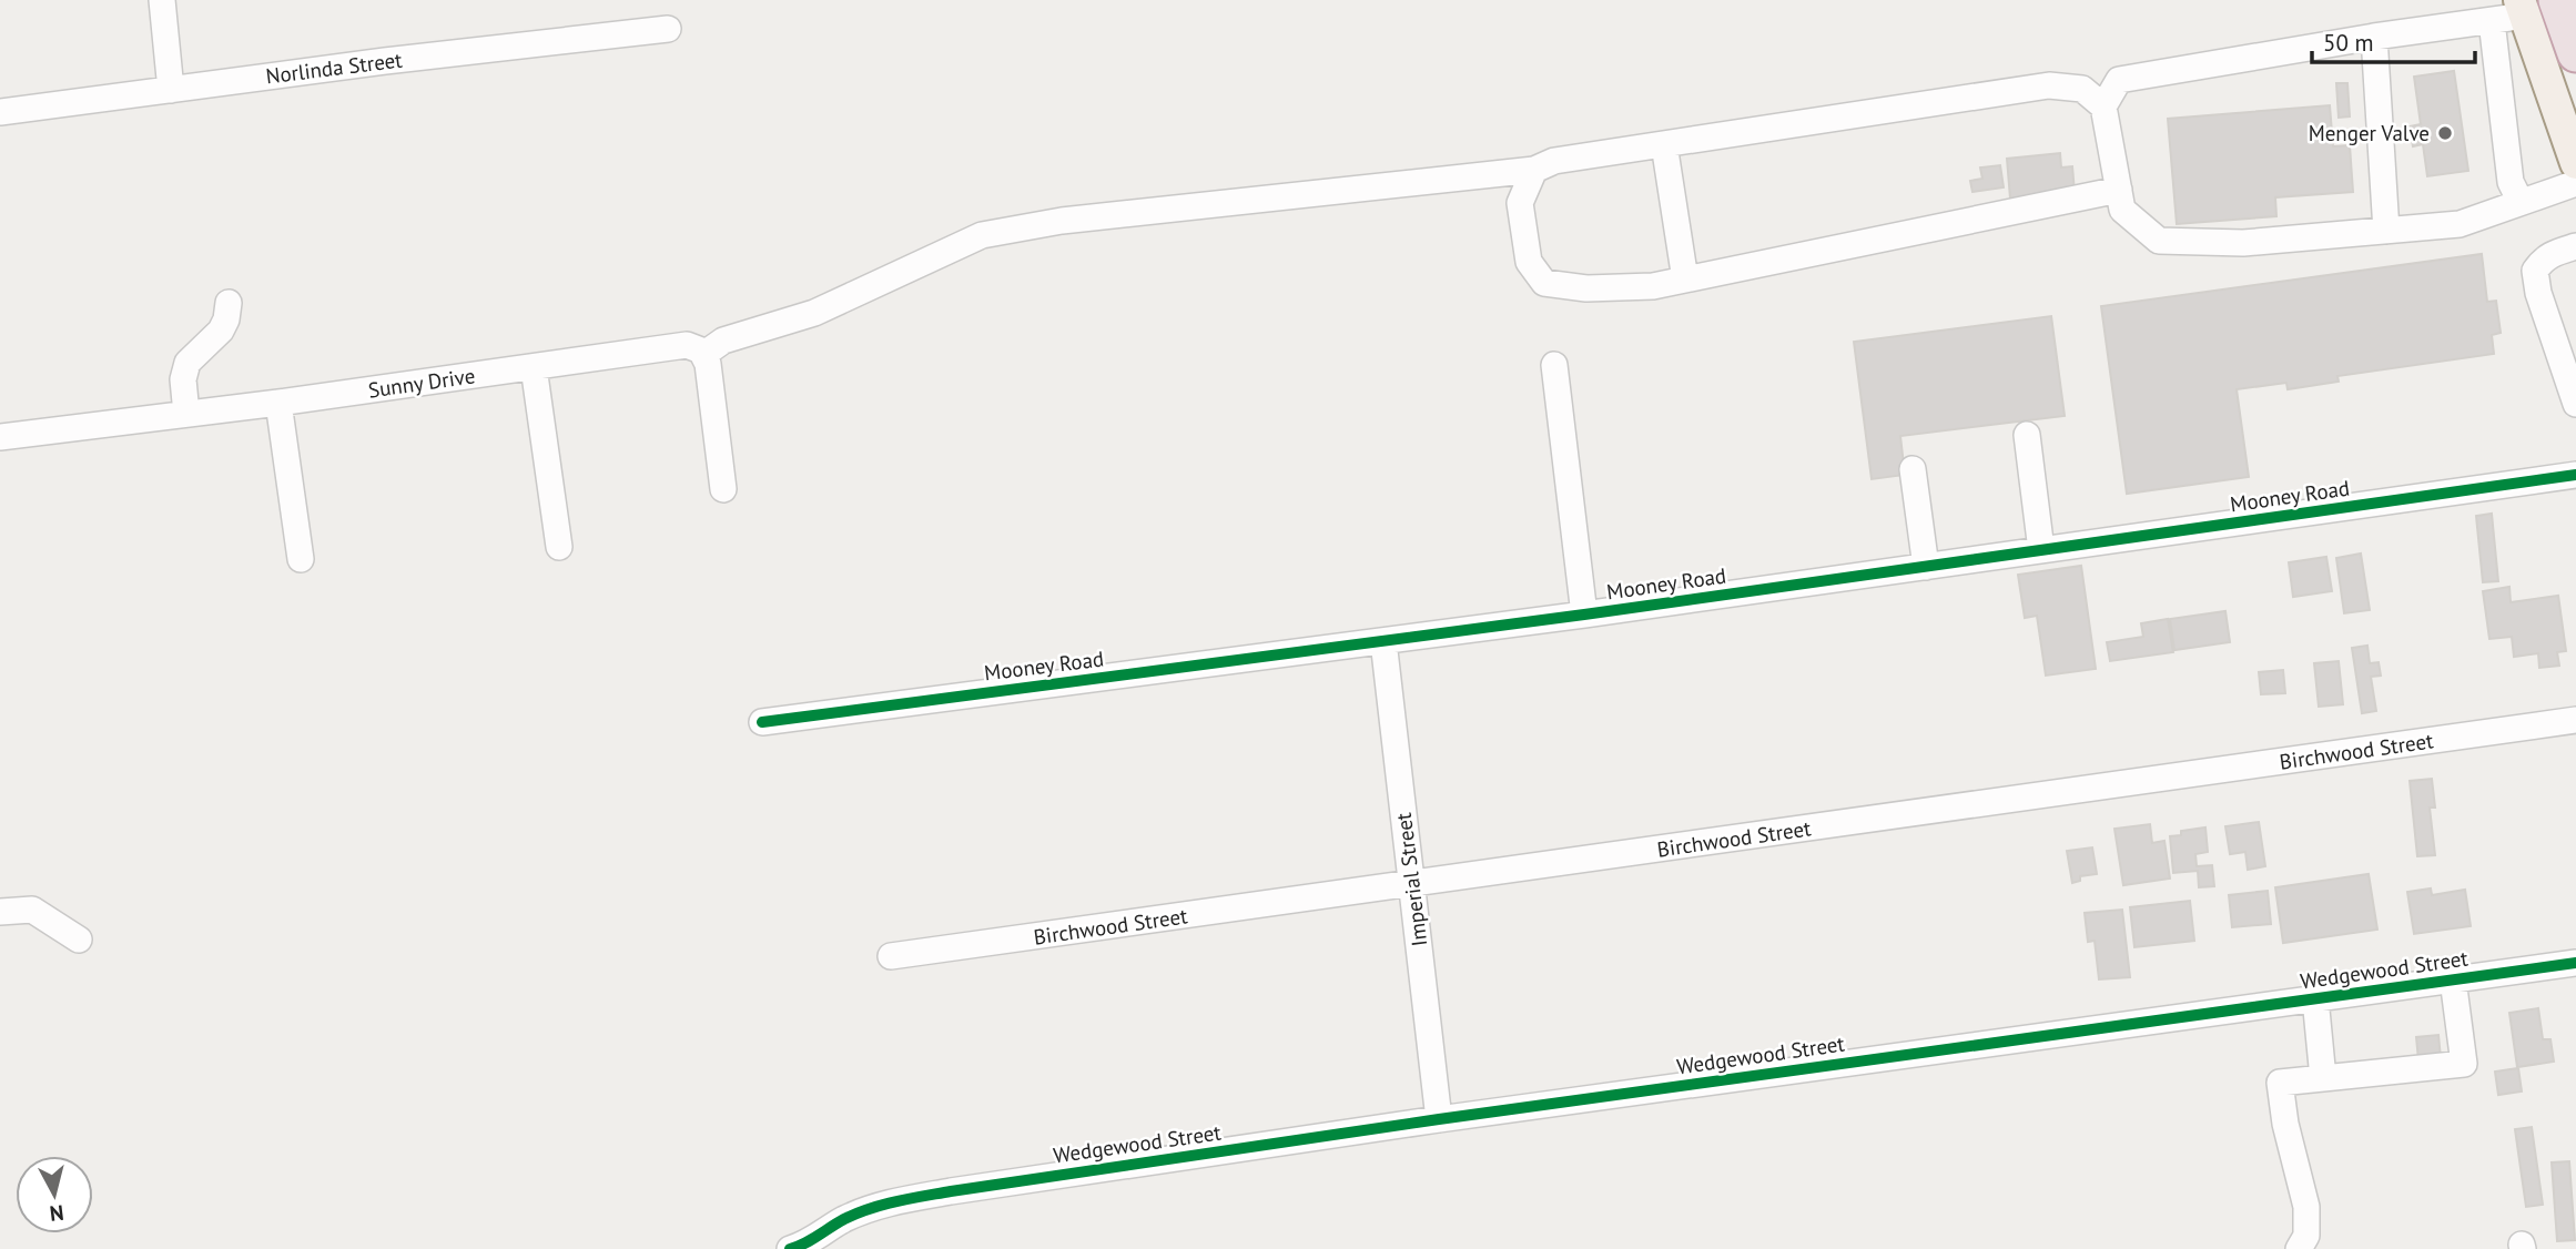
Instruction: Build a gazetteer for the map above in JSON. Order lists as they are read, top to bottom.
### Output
{
  "streets": {
    "street": [
      "Norlinda Street",
      "Sunny Drive",
      "Mooney Road",
      "Birchwood Street",
      "Imperial Street",
      "Wedgewood Street"
    ]
  },
  "crossings": [
    ["Mooney Road", "Imperial Street"],
    ["Birchwood Street", "Imperial Street"],
    ["Imperial Street", "Wedgewood Street"]
  ],
  "places": ["Menger Valve"],
  "scale_bar": "50 m",
  "north": "bottom"
}
